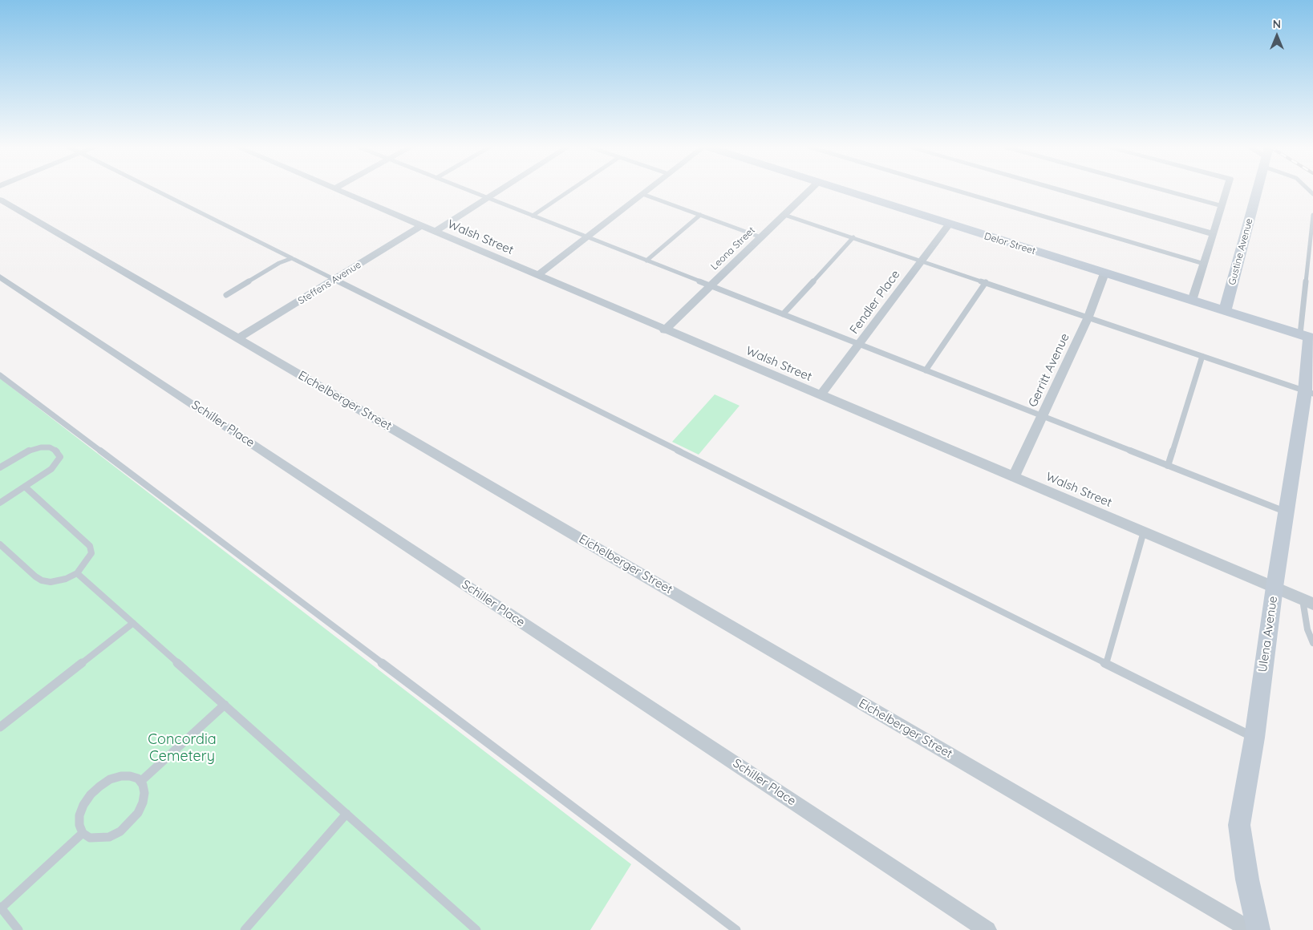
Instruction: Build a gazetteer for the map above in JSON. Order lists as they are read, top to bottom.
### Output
{
  "streets": {
    "street": [
      "Walsh Street",
      "Delor Street",
      "Leona Street",
      "Gustine Avenue",
      "Steffens Avenue",
      "Fendler Place",
      "Gerritt Avenue",
      "Eichelberger Street",
      "Schiller Place",
      "Ulena Avenue"
    ]
  },
  "crossings": [
    ["Walsh Street", "Leona Street"],
    ["Walsh Street", "Steffens Avenue"],
    ["Walsh Street", "Fendler Place"],
    ["Walsh Street", "Gerritt Avenue"],
    ["Walsh Street", "Ulena Avenue"],
    ["Delor Street", "Gustine Avenue"],
    ["Delor Street", "Fendler Place"],
    ["Delor Street", "Gerritt Avenue"],
    ["Delor Street", "Ulena Avenue"],
    ["Steffens Avenue", "Eichelberger Street"]
  ],
  "parks": ["Concordia Cemetery"],
  "north": "top"
}
